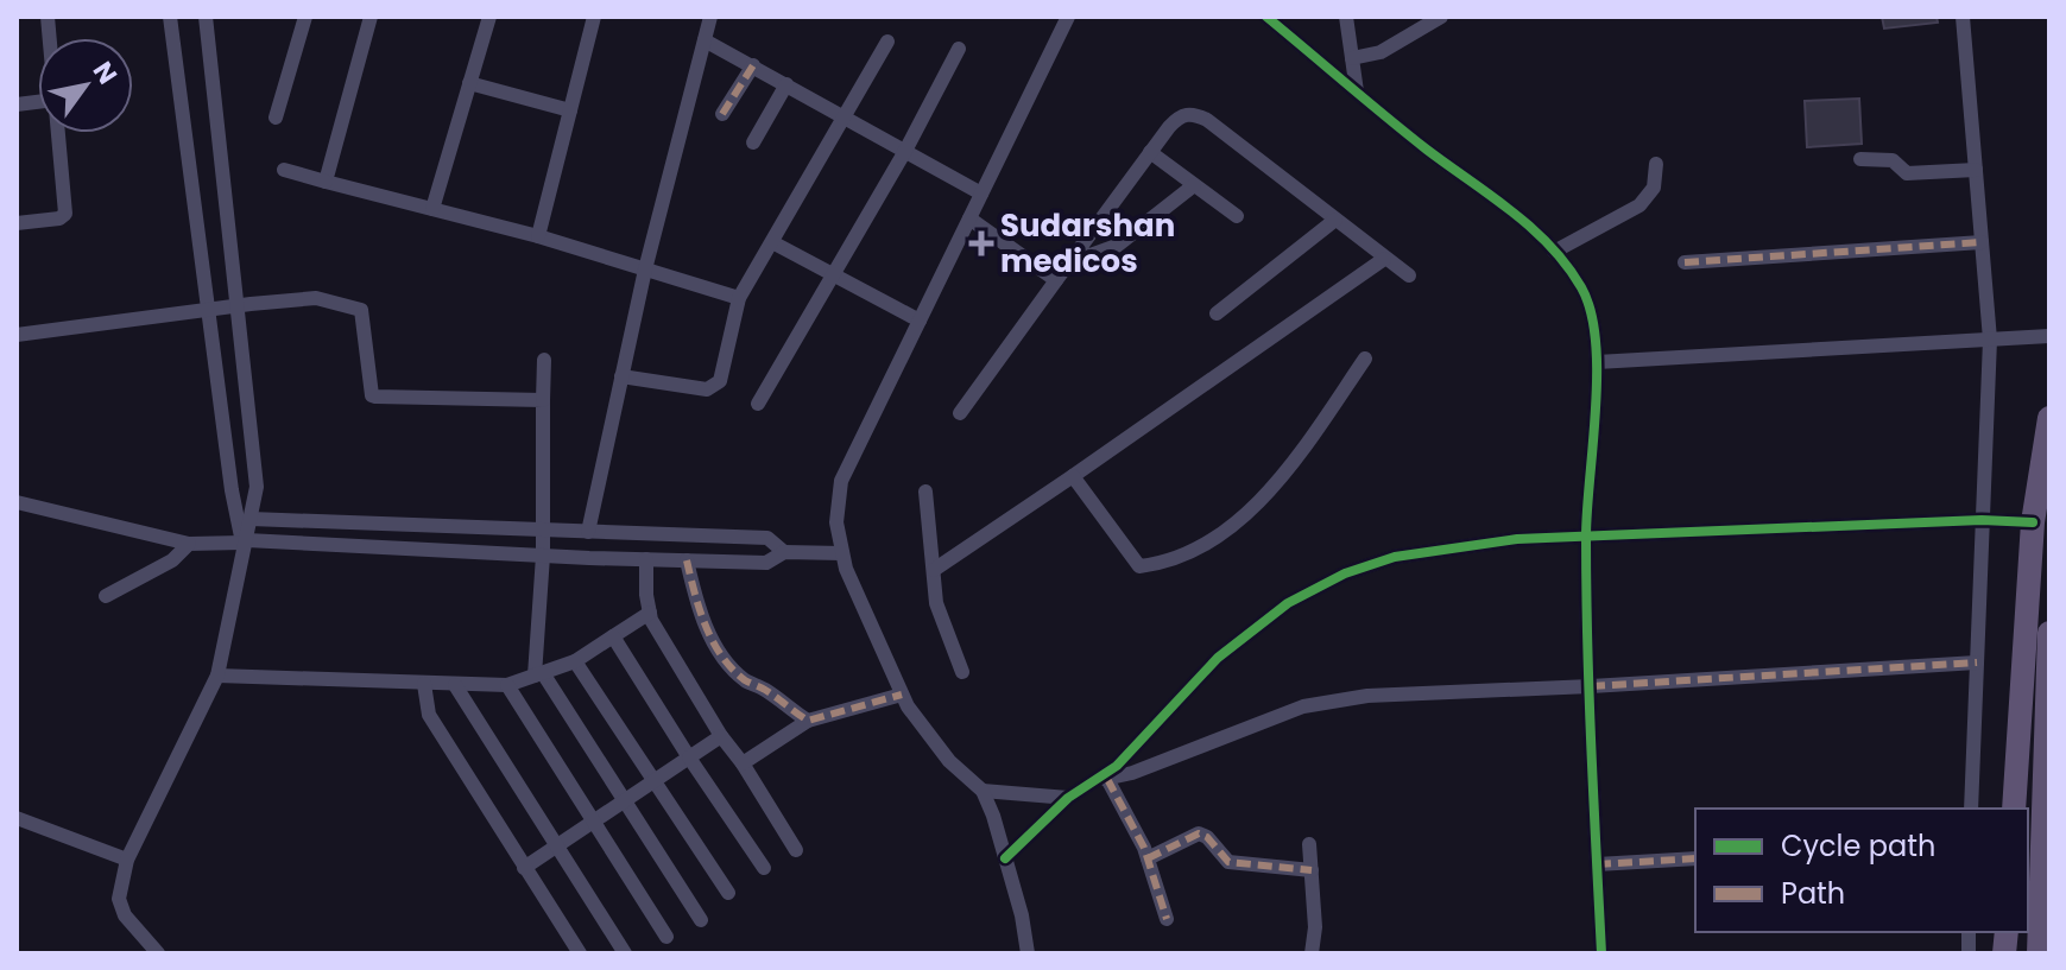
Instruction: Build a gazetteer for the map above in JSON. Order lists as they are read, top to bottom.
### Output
{
  "places": {
    "health": ["Sudarshan medicos"]
  },
  "legend": ["Cycle path", "Path"],
  "north": "top right"
}
